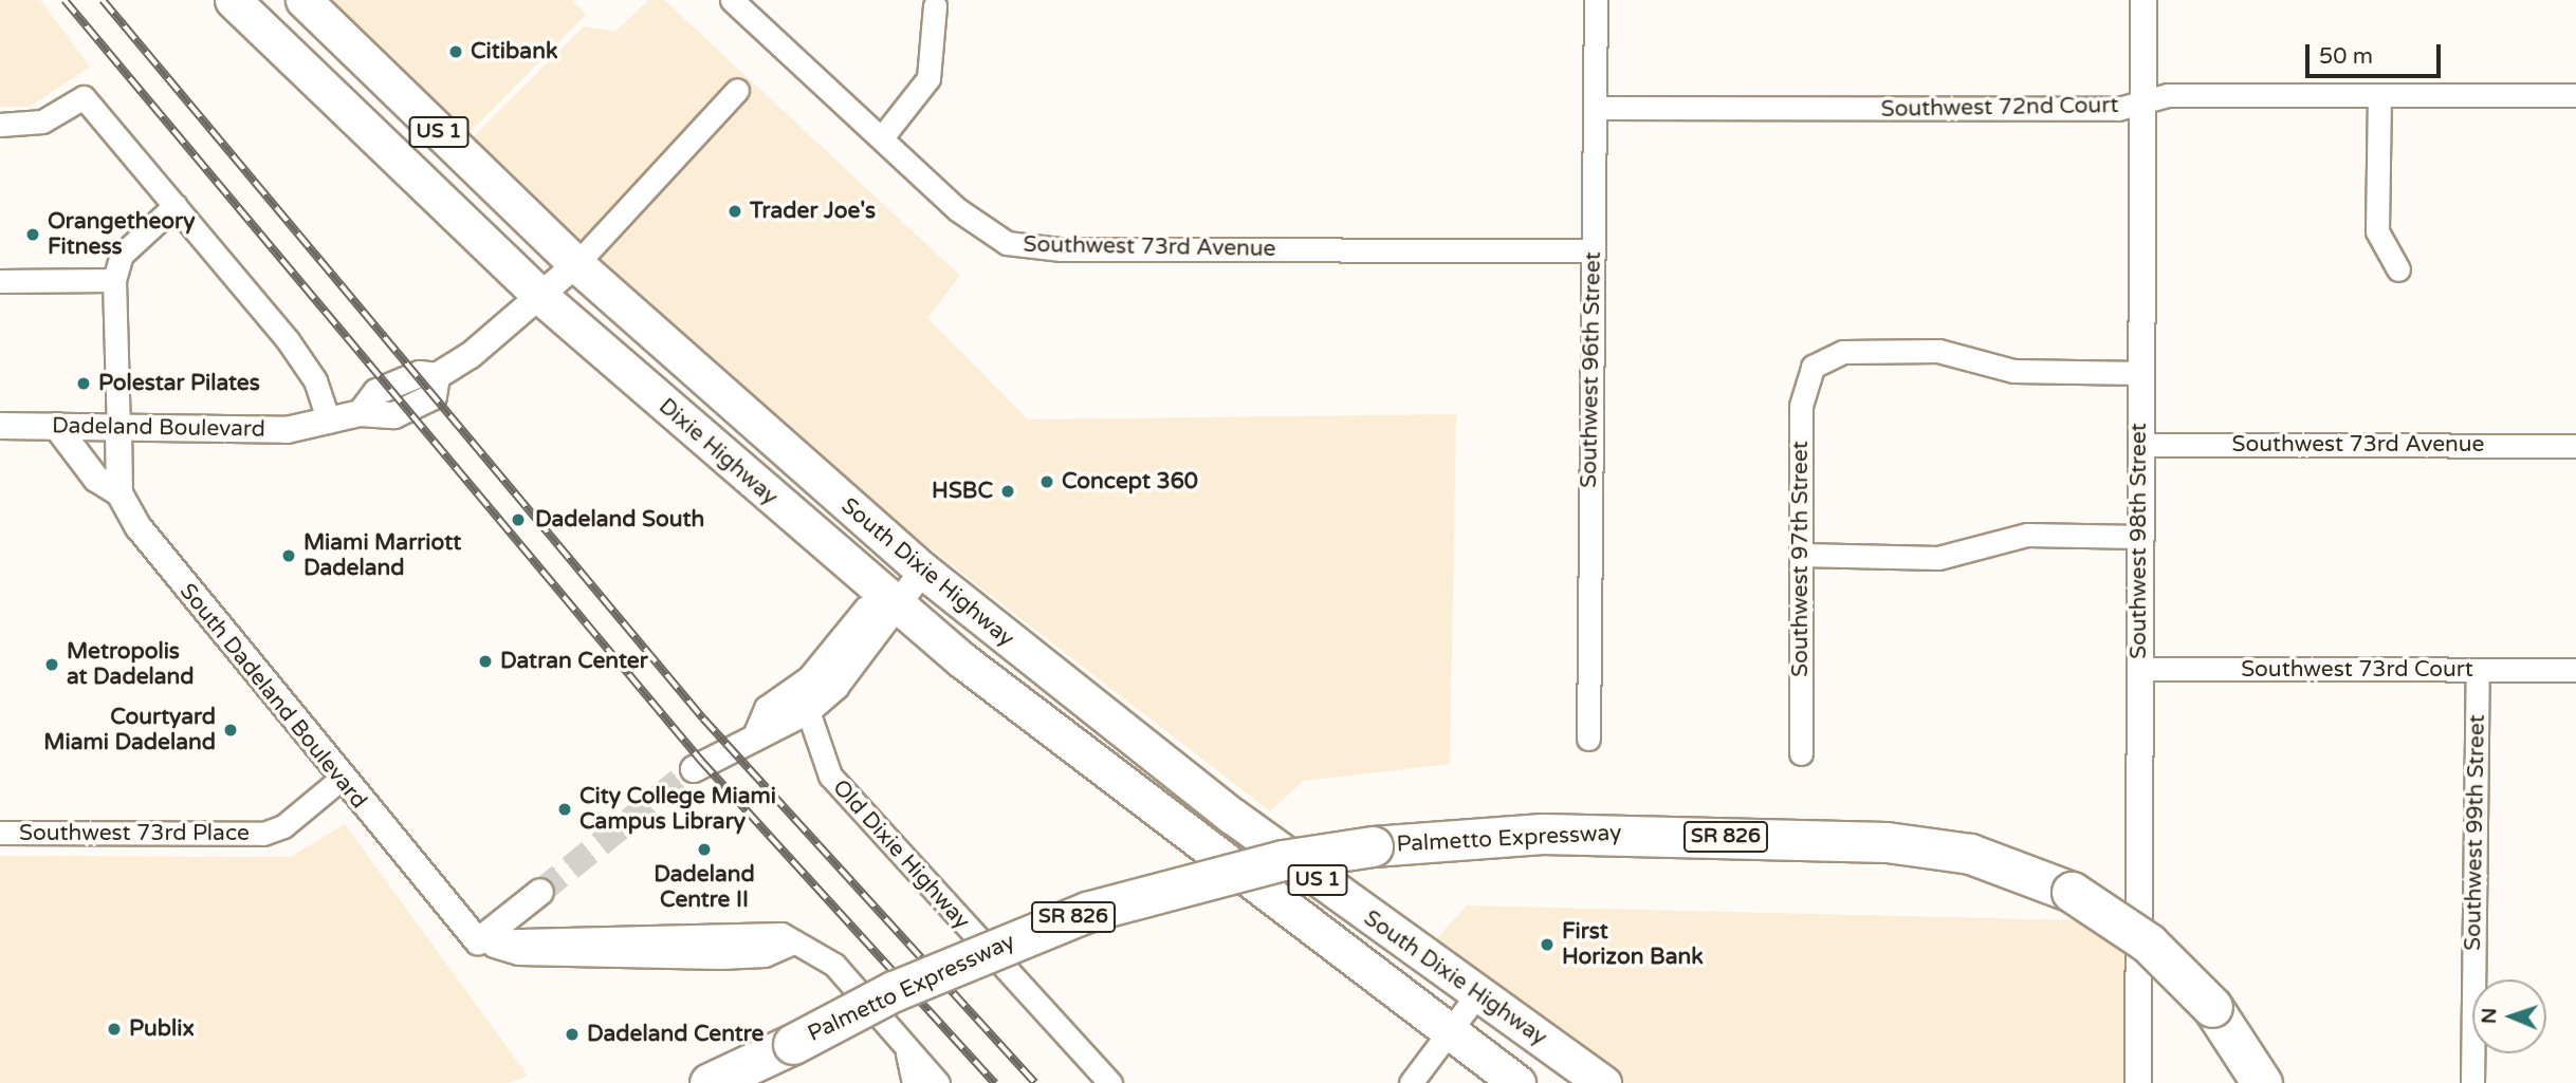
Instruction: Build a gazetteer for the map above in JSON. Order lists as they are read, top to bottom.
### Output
{
  "streets": {
    "highway": [
      "US 1",
      "Dixie Highway",
      "South Dixie Highway",
      "SR 826",
      "Palmetto Expressway"
    ],
    "street": [
      "Southwest 72nd Court",
      "Southwest 73rd Avenue",
      "Southwest 96th Street",
      "Dadeland Boulevard",
      "Southwest 98th Street",
      "Southwest 97th Street",
      "Southwest 73rd Court",
      "South Dadeland Boulevard",
      "Southwest 99th Street",
      "Southwest 73rd Place",
      "Old Dixie Highway"
    ]
  },
  "crossings": [
    ["Southwest 72nd Court", "Southwest 96th Street"],
    ["Southwest 72nd Court", "Southwest 98th Street"],
    ["US 1", "Dadeland Boulevard"],
    ["US 1", "Dixie Highway"],
    ["Southwest 73rd Avenue", "Southwest 96th Street"],
    ["Southwest 73rd Avenue", "Southwest 98th Street"],
    ["Dadeland Boulevard", "Dixie Highway"],
    ["Dadeland Boulevard", "South Dixie Highway"],
    ["Dadeland Boulevard", "South Dadeland Boulevard"],
    ["Dixie Highway", "South Dixie Highway"],
    ["Southwest 98th Street", "Southwest 97th Street"],
    ["Southwest 98th Street", "Southwest 73rd Court"],
    ["Southwest 73rd Court", "Southwest 99th Street"],
    ["South Dadeland Boulevard", "Southwest 73rd Place"]
  ],
  "places": [
    "Citibank",
    "Trader Joe's",
    "Orangetheory Fitness",
    "Polestar Pilates",
    "Concept 360",
    "HSBC",
    "Dadeland South",
    "Miami Marriott Dadeland",
    "Datran Center",
    "Metropolis at Dadeland",
    "Courtyard Miami Dadeland",
    "City College Miami Campus Library",
    "Dadeland Centre II",
    "First Horizon Bank",
    "Publix",
    "Dadeland Centre"
  ],
  "scale_bar": "50 m",
  "north": "left"
}
